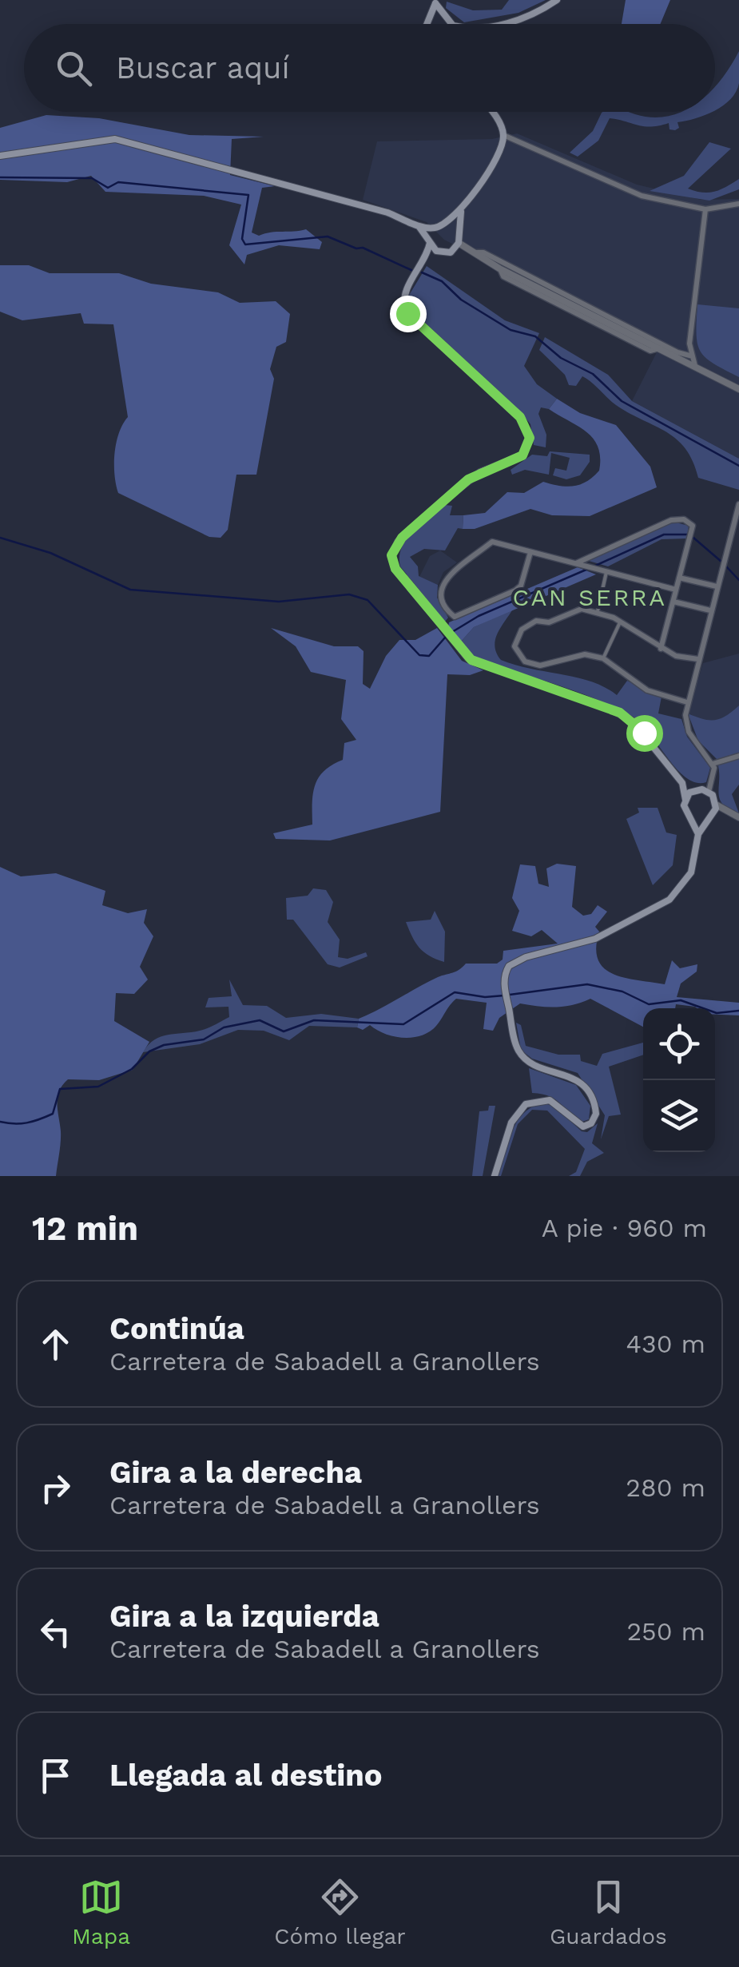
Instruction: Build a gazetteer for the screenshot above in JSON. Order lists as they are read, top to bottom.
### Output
{
  "districts": ["CAN SERRA"],
  "page": {
    "search": "Buscar aquí",
    "heading": ["12 min", "A pie · 960 m"],
    "list": [
      ["Continúa", "Carretera de Sabadell a Granollers", "430 m"],
      ["Gira a la derecha", "Carretera de Sabadell a Granollers", "280 m"],
      ["Gira a la izquierda", "Carretera de Sabadell a Granollers", "250 m"],
      "Llegada al destino"
    ],
    "nav": ["Mapa", "Cómo llegar", "Guardados"]
  }
}
